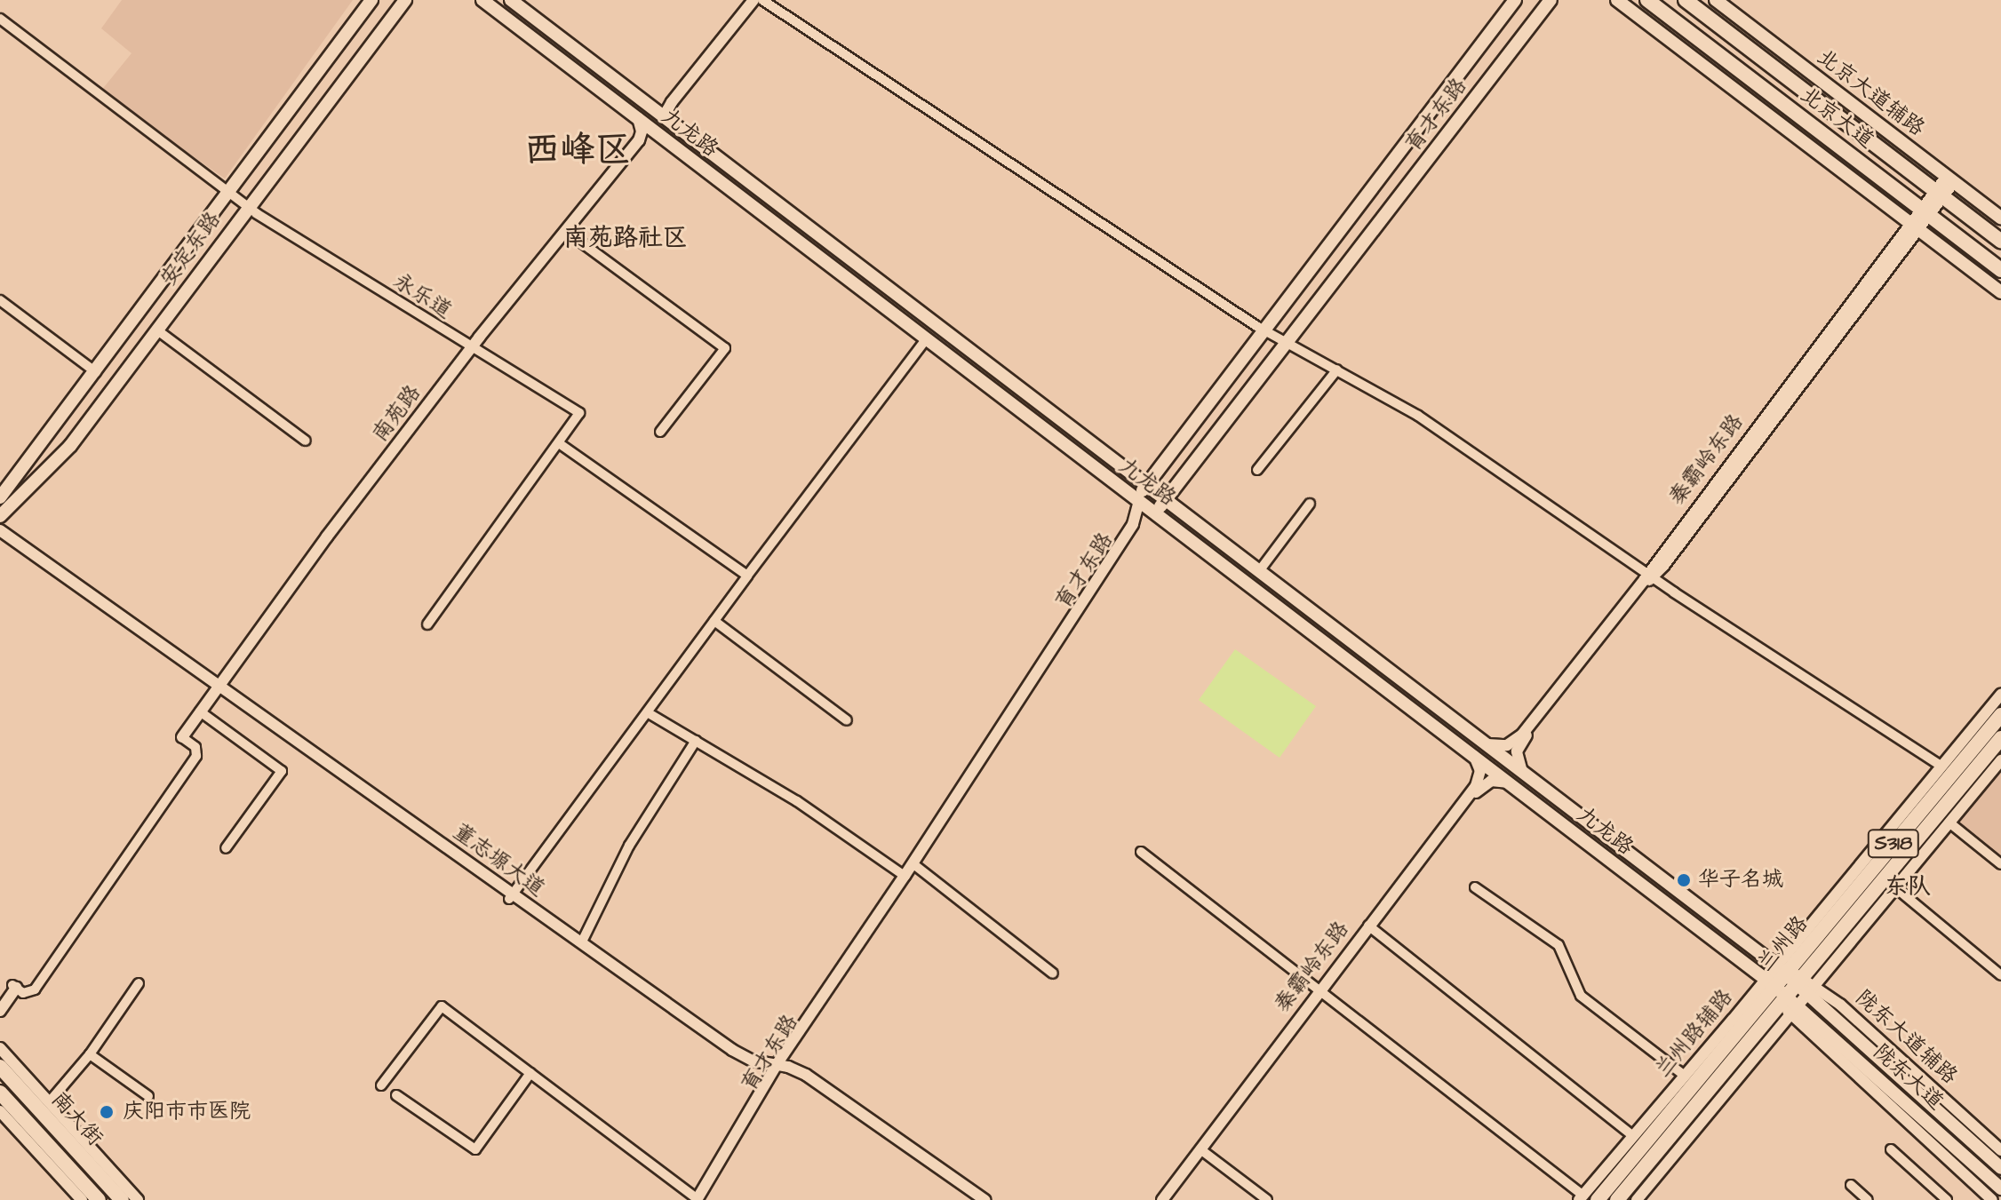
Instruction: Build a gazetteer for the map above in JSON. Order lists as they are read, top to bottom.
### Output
{
  "streets": {
    "main road": [
      "北京大道辅路",
      "育才东路",
      "北京大道",
      "九龙路",
      "安定东路",
      "S318",
      "兰州路",
      "陇东大道",
      "南大街"
    ],
    "street": [
      "永乐道",
      "南苑路",
      "秦霸岭东路",
      "董志塬大道",
      "兰州路辅路",
      "陇东大道辅路"
    ]
  },
  "crossings": [
    ["北京大道辅路", "秦霸岭东路"],
    ["育才东路", "九龙路"],
    ["育才东路", "董志塬大道"],
    ["北京大道", "秦霸岭东路"],
    ["九龙路", "南苑路"],
    ["九龙路", "秦霸岭东路"],
    ["九龙路", "兰州路"],
    ["九龙路", "兰州路辅路"],
    ["九龙路", "陇东大道辅路"],
    ["九龙路", "陇东大道"],
    ["安定东路", "永乐道"],
    ["永乐道", "南苑路"],
    ["南苑路", "董志塬大道"],
    ["兰州路", "兰州路辅路"],
    ["兰州路", "陇东大道辅路"],
    ["兰州路", "陇东大道"],
    ["兰州路辅路", "陇东大道"],
    ["陇东大道辅路", "陇东大道"]
  ],
  "districts": ["西峰区", "南苑路社区", "东队"],
  "places": ["华子名城", "庆阳市市医院"]
}
